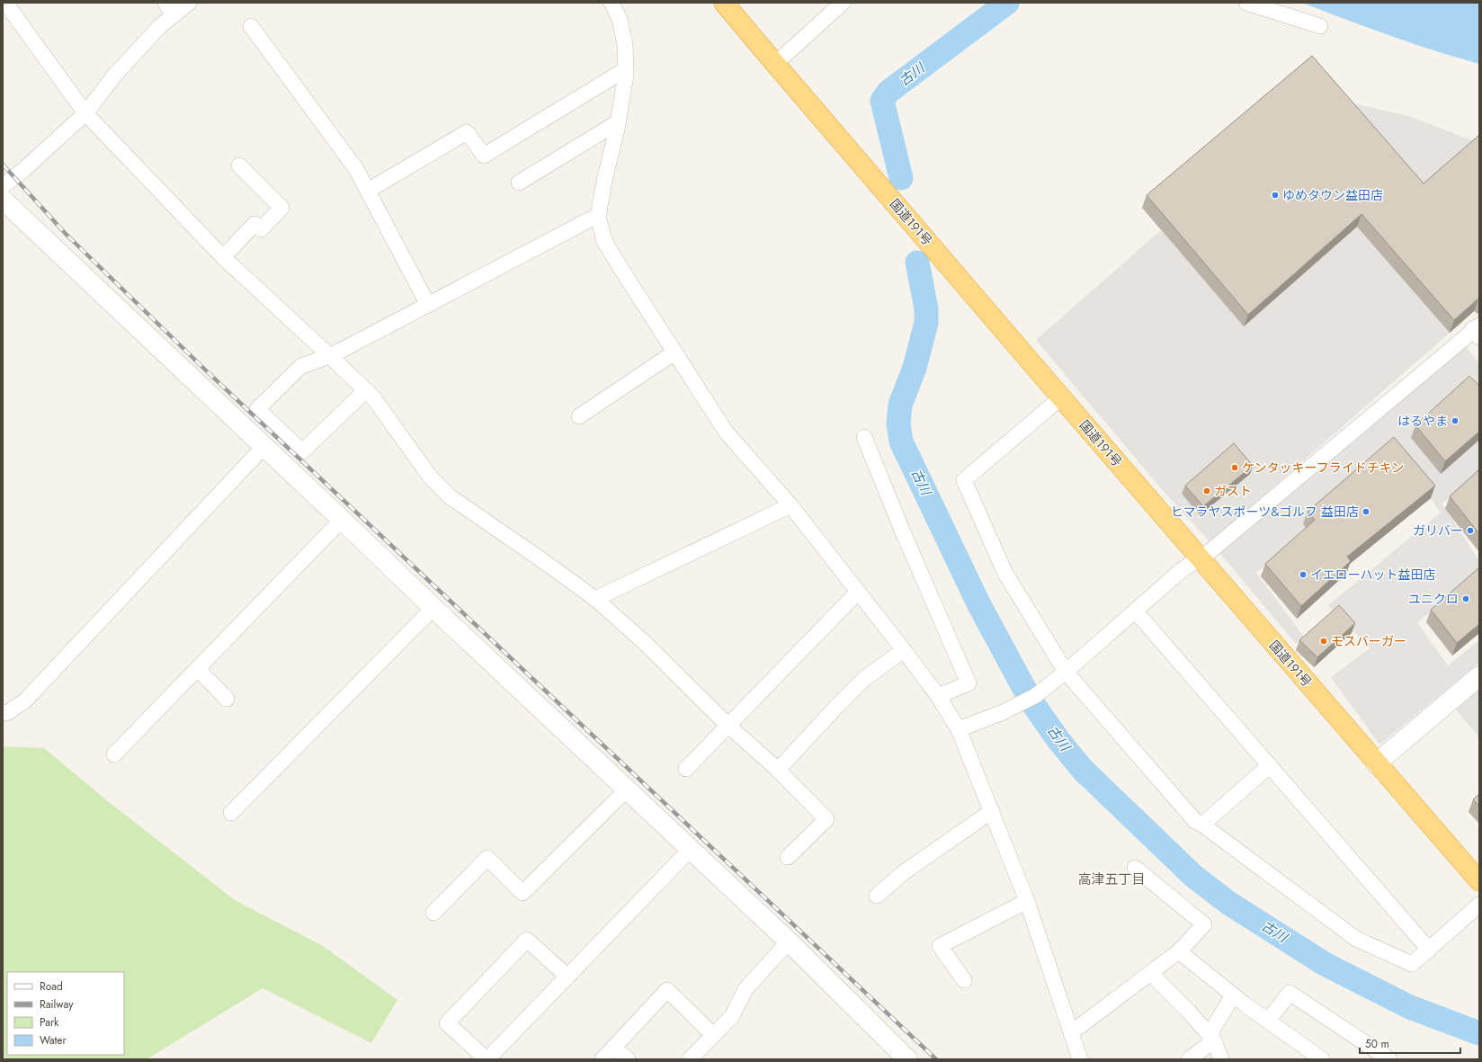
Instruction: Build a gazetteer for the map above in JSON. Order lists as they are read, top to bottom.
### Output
{
  "streets": {
    "highway": ["国道191号"]
  },
  "districts": ["高津五丁目"],
  "water": ["古川"],
  "places": [
    "ゆめタウン益田店",
    "はるやま",
    "ケンタッキーフライドチキン",
    "ガスト",
    "ヒマラヤスポーツ&ゴルフ 益田店",
    "ガリバー",
    "イエローハット益田店",
    "ユニクロ",
    "モスバーガー"
  ],
  "legend": [
    "Road",
    "Railway",
    "Park",
    "Water"
  ],
  "scale_bar": "50 m"
}
